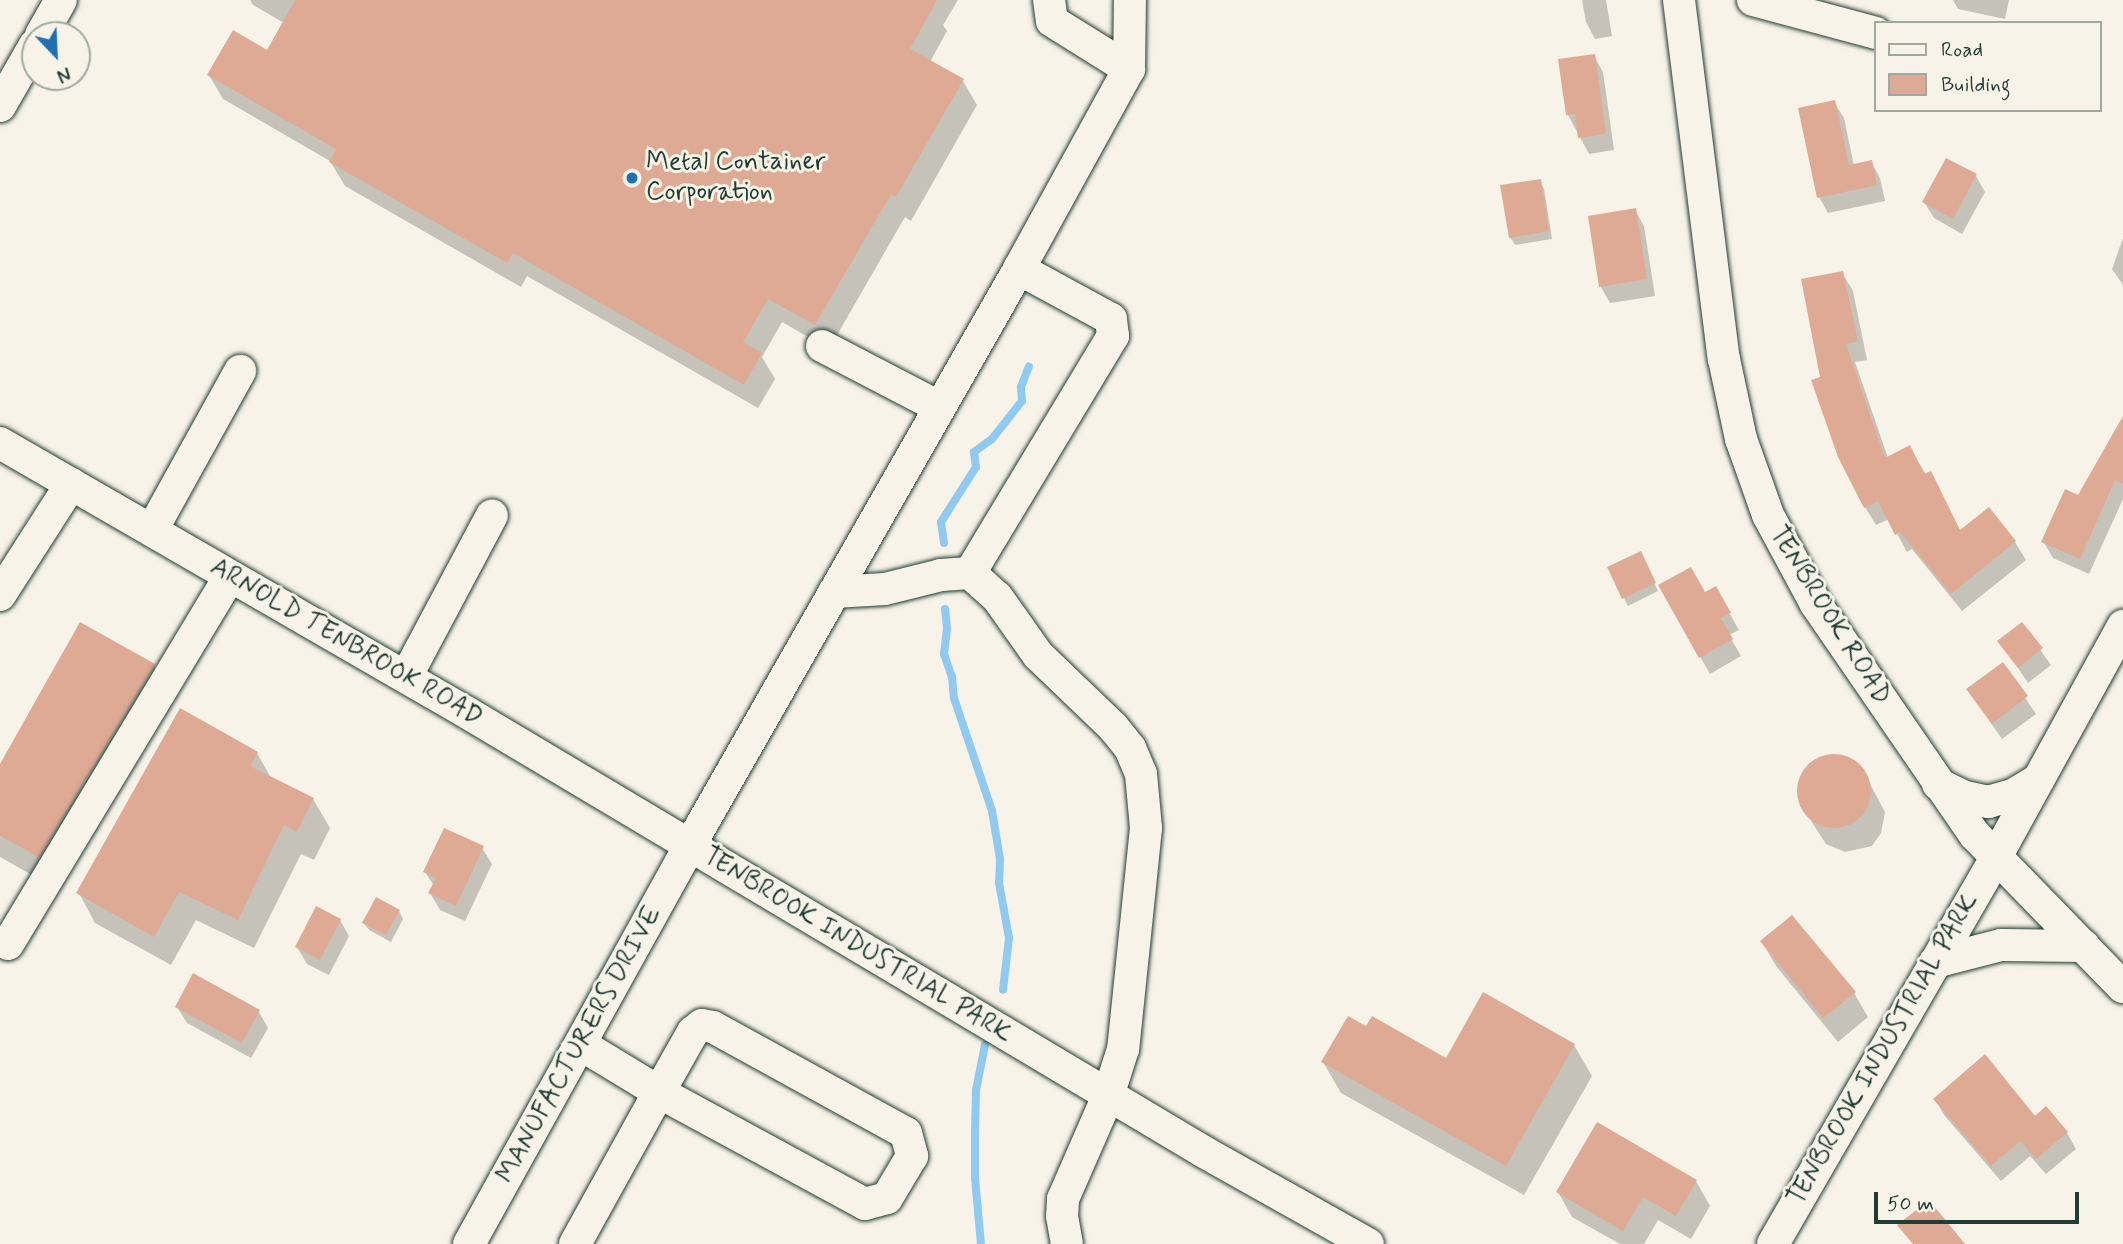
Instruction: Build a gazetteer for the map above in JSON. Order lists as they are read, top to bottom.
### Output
{
  "streets": {
    "street": [
      "TENBROOK ROAD",
      "ARNOLD TENBROOK ROAD",
      "TENBROOK INDUSTRIAL PARK",
      "MANUFACTURERS DRIVE"
    ]
  },
  "crossings": [
    ["TENBROOK ROAD", "TENBROOK INDUSTRIAL PARK"],
    ["ARNOLD TENBROOK ROAD", "TENBROOK INDUSTRIAL PARK"],
    ["ARNOLD TENBROOK ROAD", "MANUFACTURERS DRIVE"],
    ["TENBROOK INDUSTRIAL PARK", "MANUFACTURERS DRIVE"]
  ],
  "places": ["Metal Container Corporation"],
  "legend": ["Road", "Building"],
  "scale_bar": "50 m",
  "north": "bottom right"
}
